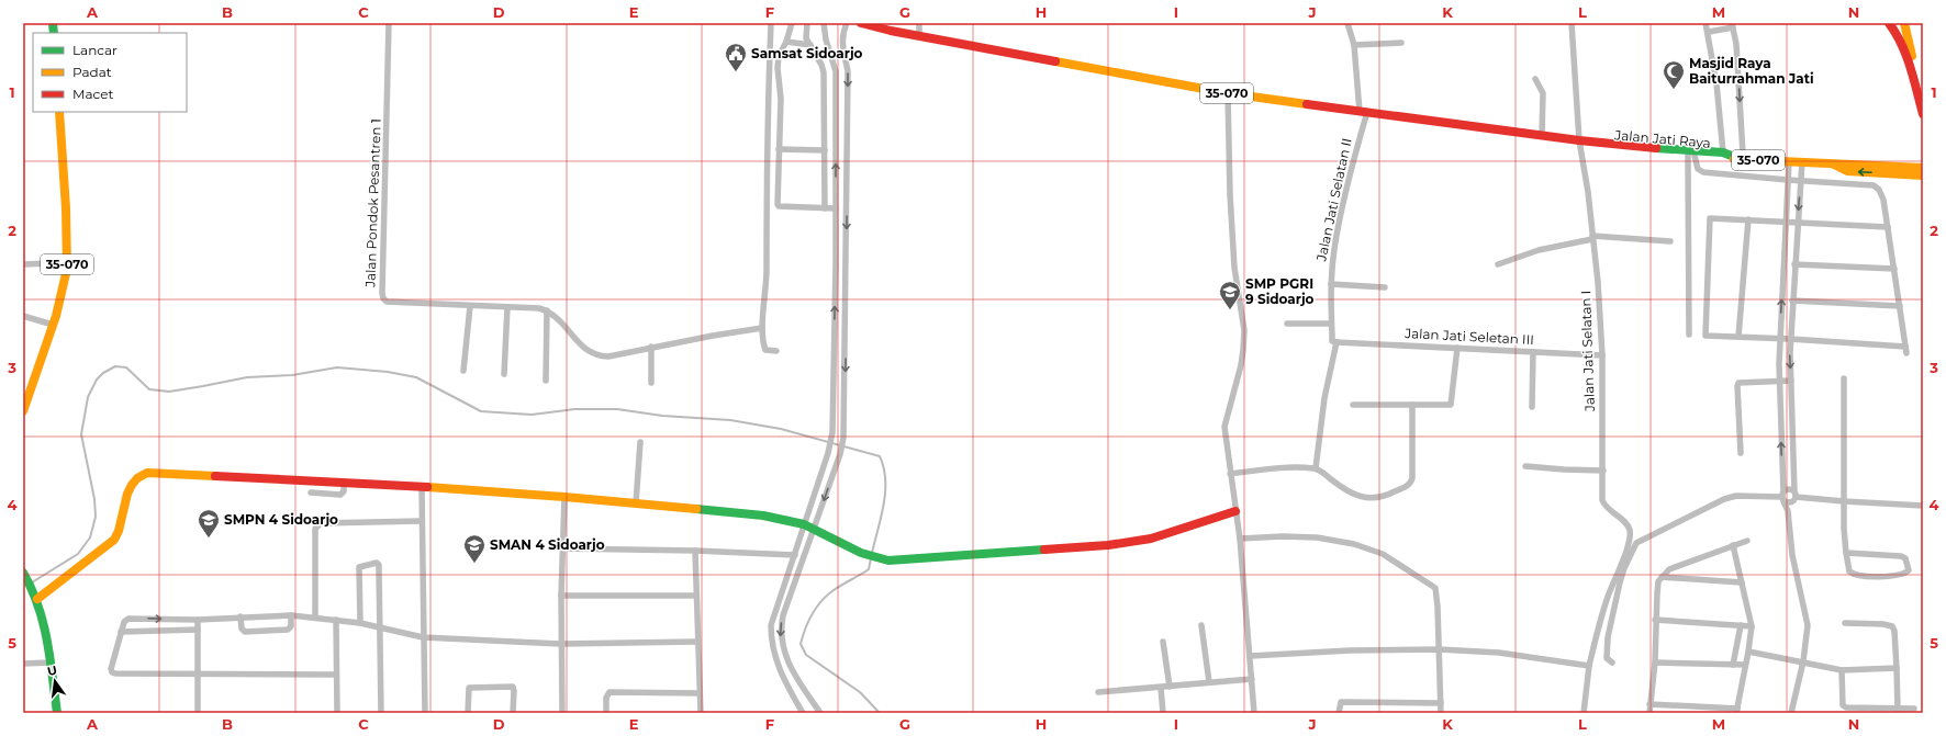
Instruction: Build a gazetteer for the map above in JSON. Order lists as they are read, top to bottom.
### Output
{
  "streets": {
    "main road": ["35-070", "Jalan Jati Raya"],
    "street": [
      "Jalan Jati Selatan II",
      "Jalan Pondok Pesantren 1",
      "Jalan Jati Seletan III",
      "Jalan Jati Selatan I"
    ]
  },
  "crossings": [
    ["35-070", "Jalan Jati Raya"],
    ["35-070", "Jalan Jati Selatan II"],
    ["35-070", "Jalan Jati Selatan I"],
    ["Jalan Jati Selatan II", "Jalan Jati Seletan III"],
    ["Jalan Jati Seletan III", "Jalan Jati Selatan I"]
  ],
  "places": {
    "public building": ["Samsat Sidoarjo"],
    "mosque": ["Masjid Raya Baiturrahman Jati"],
    "school or university": ["SMP PGRI 9 Sidoarjo", "SMPN 4 Sidoarjo", "SMAN 4 Sidoarjo"]
  },
  "legend": ["Lancar", "Padat", "Macet"],
  "north": "top",
  "grid": {
    "columns": [
      "A",
      "B",
      "C",
      "D",
      "E",
      "F",
      "G",
      "H",
      "I",
      "J",
      "K",
      "L",
      "M",
      "N"
    ],
    "rows": [
      "1",
      "2",
      "3",
      "4",
      "5"
    ]
  }
}
